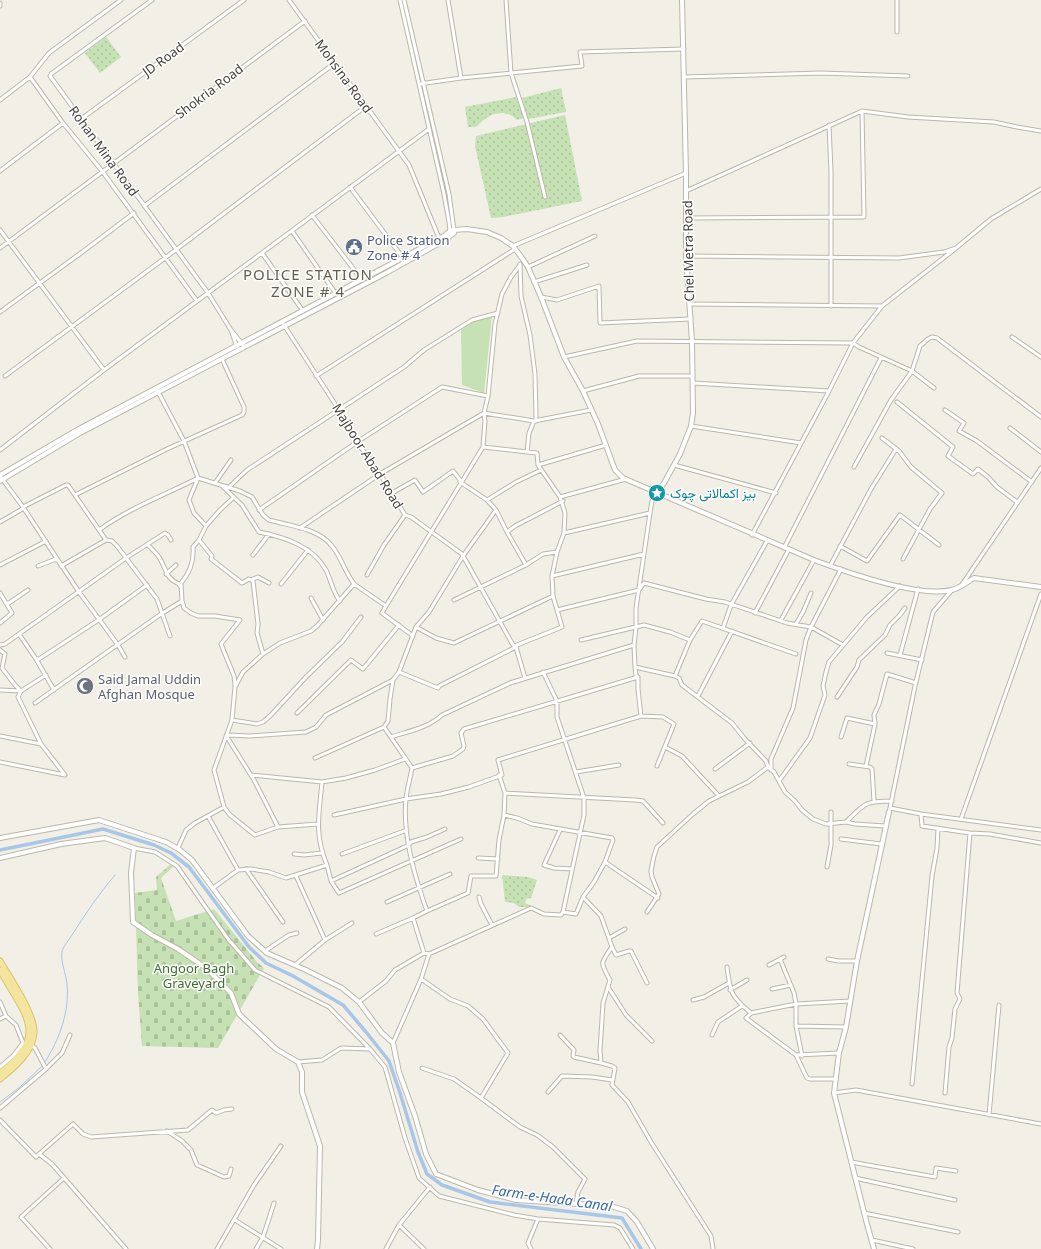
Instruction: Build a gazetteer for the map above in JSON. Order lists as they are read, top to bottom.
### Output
{
  "streets": {
    "street": [
      "JD Road",
      "Mohsina Road",
      "Shokria Road",
      "Rohan Mina Road",
      "Chel Metra Road",
      "Majboor Abad Road"
    ]
  },
  "crossings": [
    ["JD Road", "Rohan Mina Road"],
    ["Mohsina Road", "Shokria Road"],
    ["Shokria Road", "Rohan Mina Road"]
  ],
  "districts": ["POLICE STATION ZONE # 4"],
  "water": ["Farm-e-Hada Canal"],
  "parks": ["Angoor Bagh Graveyard"],
  "places": {
    "public building": ["Police Station Zone # 4"],
    "place": ["بیز اکمالاتی چوک"],
    "mosque": ["Said Jamal Uddin Afghan Mosque"]
  }
}
